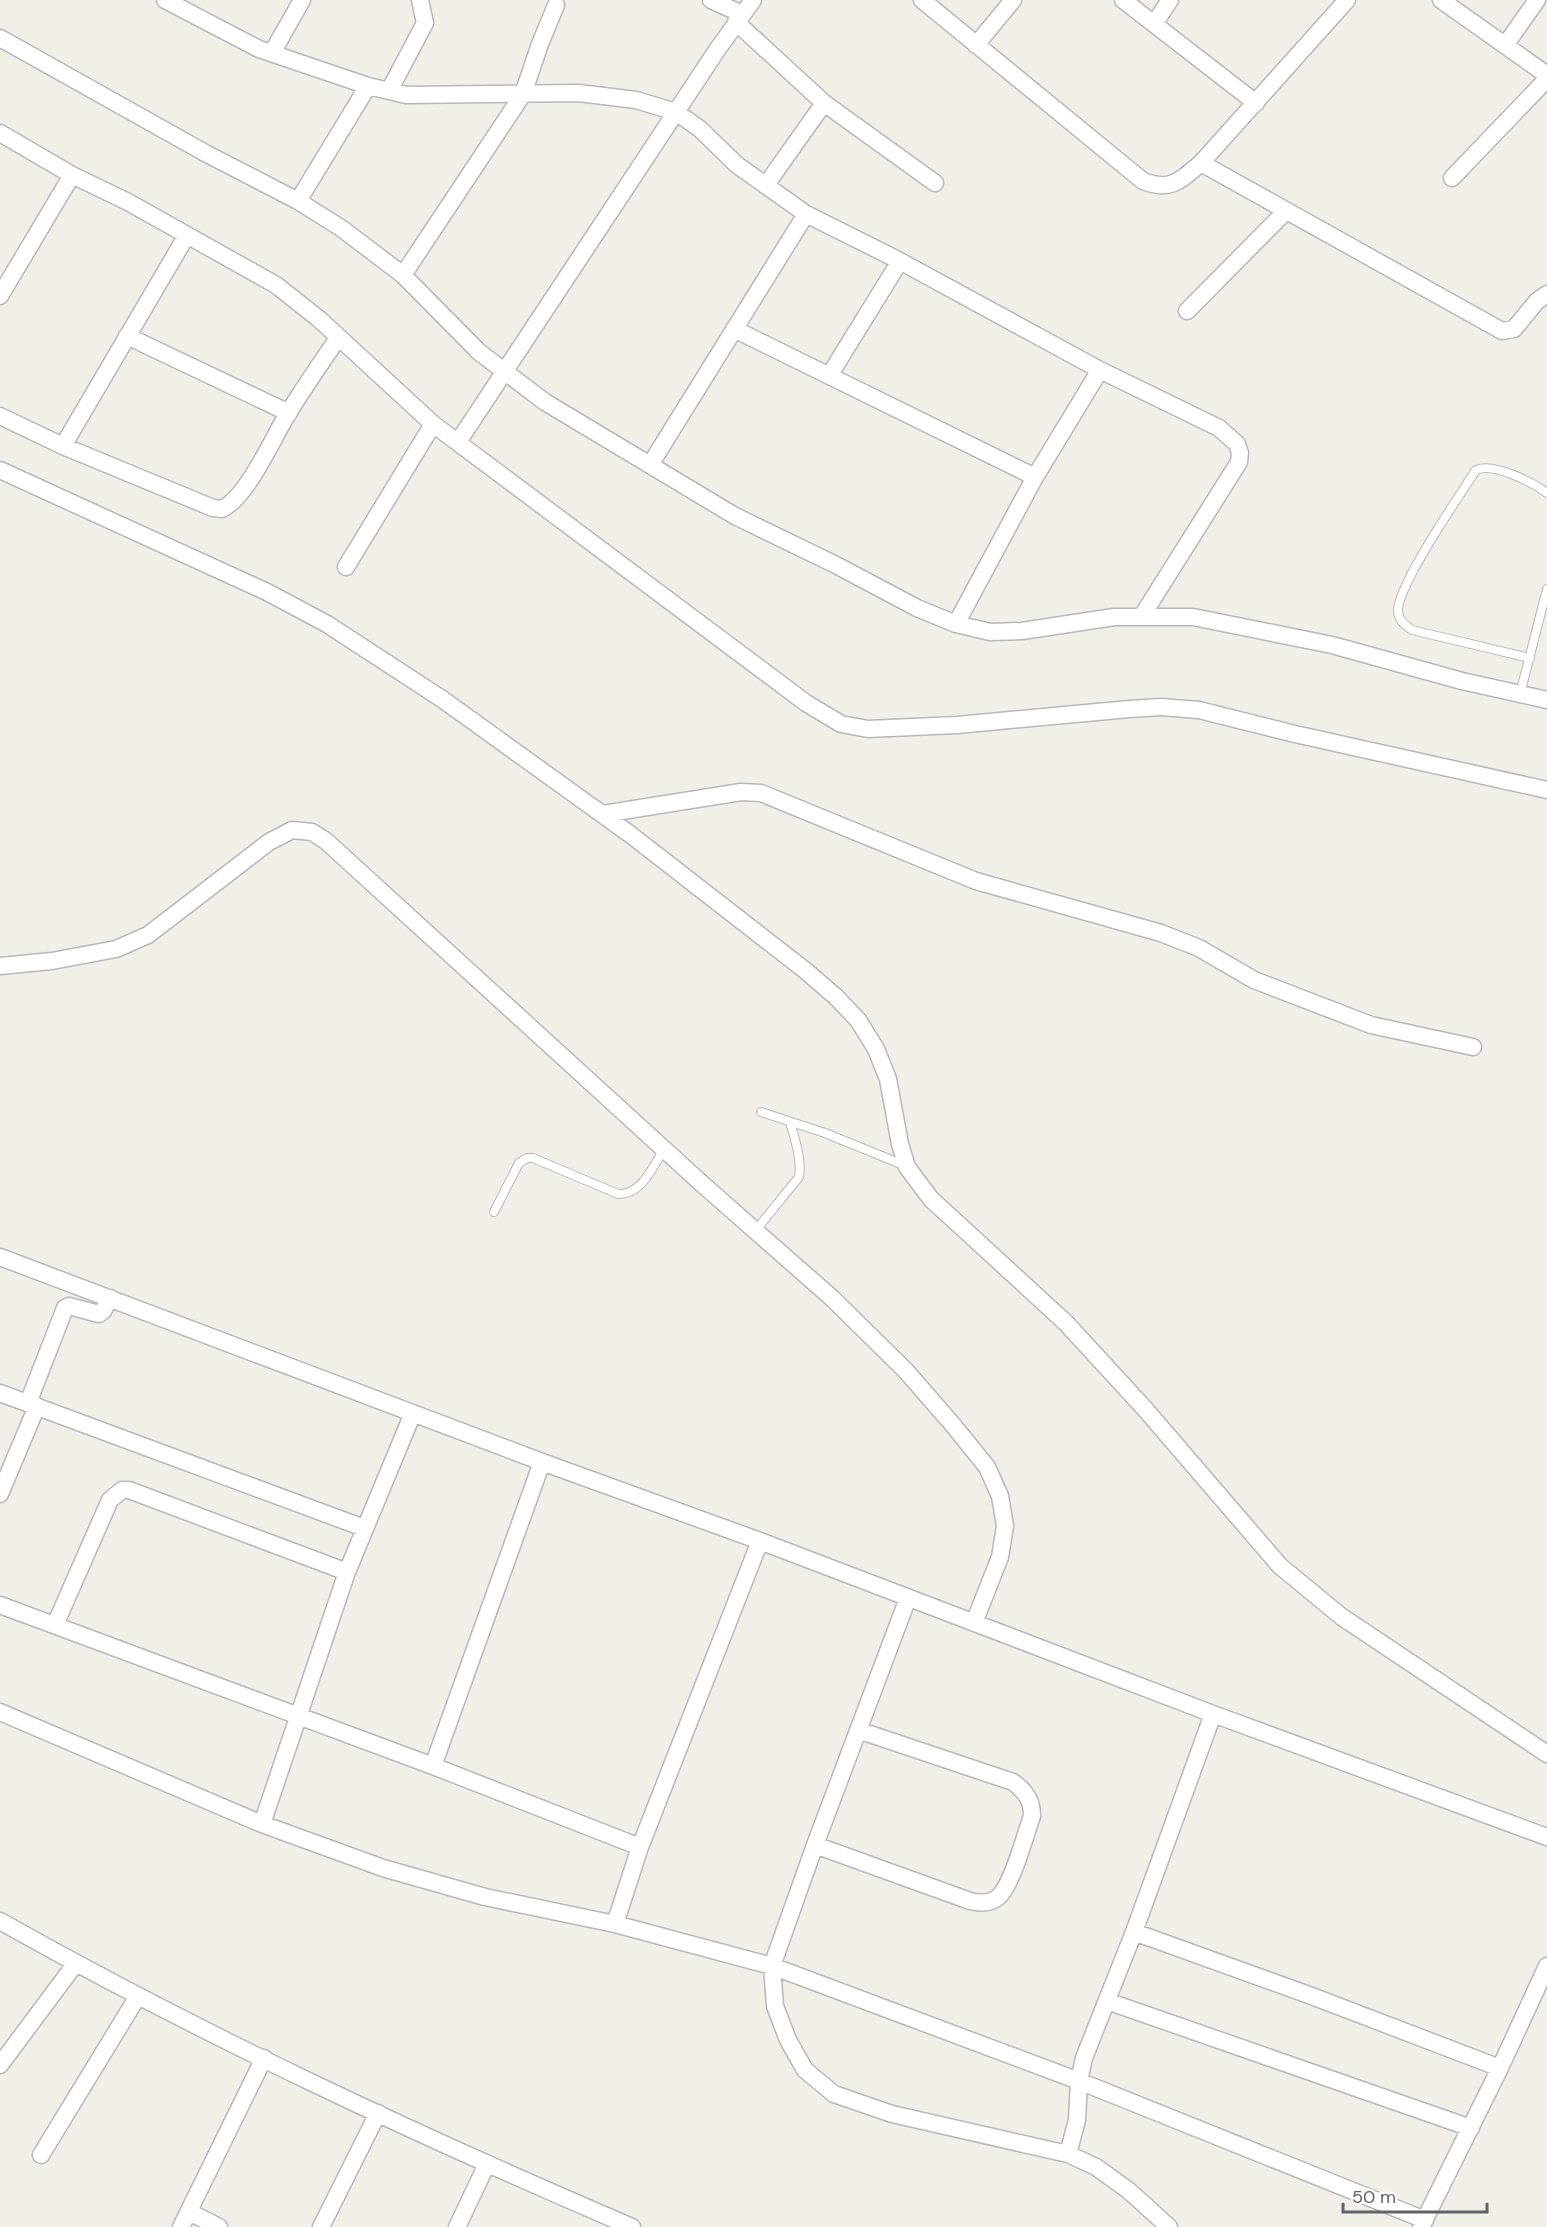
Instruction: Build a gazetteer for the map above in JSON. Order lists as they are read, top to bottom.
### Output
{
  "scale_bar": "50 m"
}
